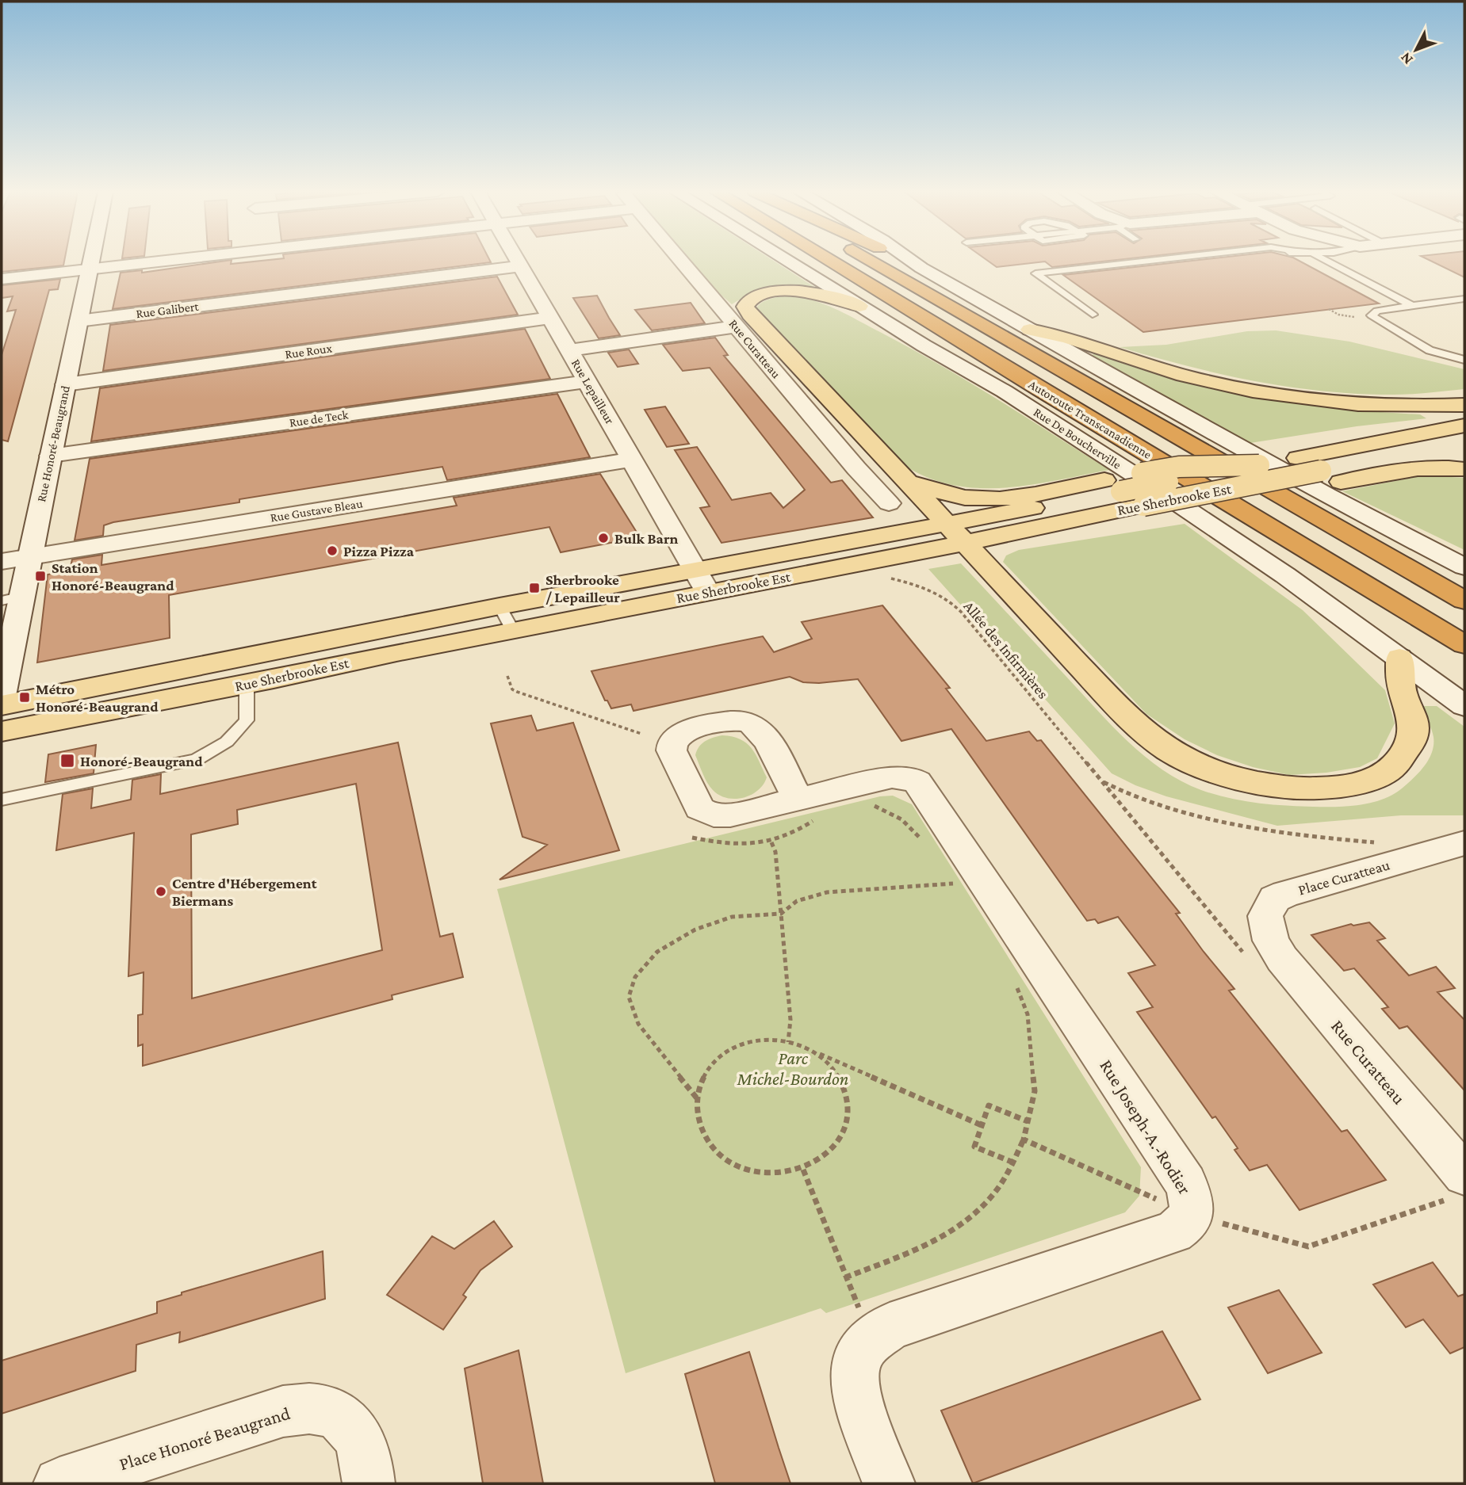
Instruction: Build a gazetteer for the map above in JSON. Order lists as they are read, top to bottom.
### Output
{
  "streets": {
    "highway": ["Autoroute Transcanadienne"],
    "main road": ["Rue Sherbrooke Est"],
    "street": [
      "Rue Galibert",
      "Rue Curatteau",
      "Rue Roux",
      "Rue Lepailleur",
      "Rue de Teck",
      "Rue De Boucherville",
      "Rue Honoré-Beaugrand",
      "Rue Gustave Bleau",
      "Place Curatteau",
      "Rue Joseph-A.-Rodier",
      "Place Honoré Beaugrand"
    ],
    "path": ["Allée des Infirmières"]
  },
  "crossings": [
    ["Rue Galibert", "Rue Lepailleur"],
    ["Rue Galibert", "Rue Honoré-Beaugrand"],
    ["Rue Curatteau", "Allée des Infirmières"],
    ["Rue Curatteau", "Place Curatteau"],
    ["Rue Roux", "Rue Lepailleur"],
    ["Rue Roux", "Rue Honoré-Beaugrand"],
    ["Rue Lepailleur", "Rue de Teck"],
    ["Rue Lepailleur", "Rue Sherbrooke Est"],
    ["Rue Lepailleur", "Rue Gustave Bleau"],
    ["Rue de Teck", "Rue Honoré-Beaugrand"],
    ["Rue Honoré-Beaugrand", "Rue Gustave Bleau"],
    ["Allée des Infirmières", "Place Curatteau"]
  ],
  "parks": ["Parc Michel-Bourdon"],
  "places": {
    "other": ["Bulk Barn", "Pizza Pizza", "Centre d'Hébergement Biermans"],
    "transit": [
      "Station Honoré-Beaugrand",
      "Sherbrooke / Lepailleur",
      "Métro Honoré-Beaugrand",
      "Honoré-Beaugrand"
    ]
  },
  "north": "bottom left"
}
